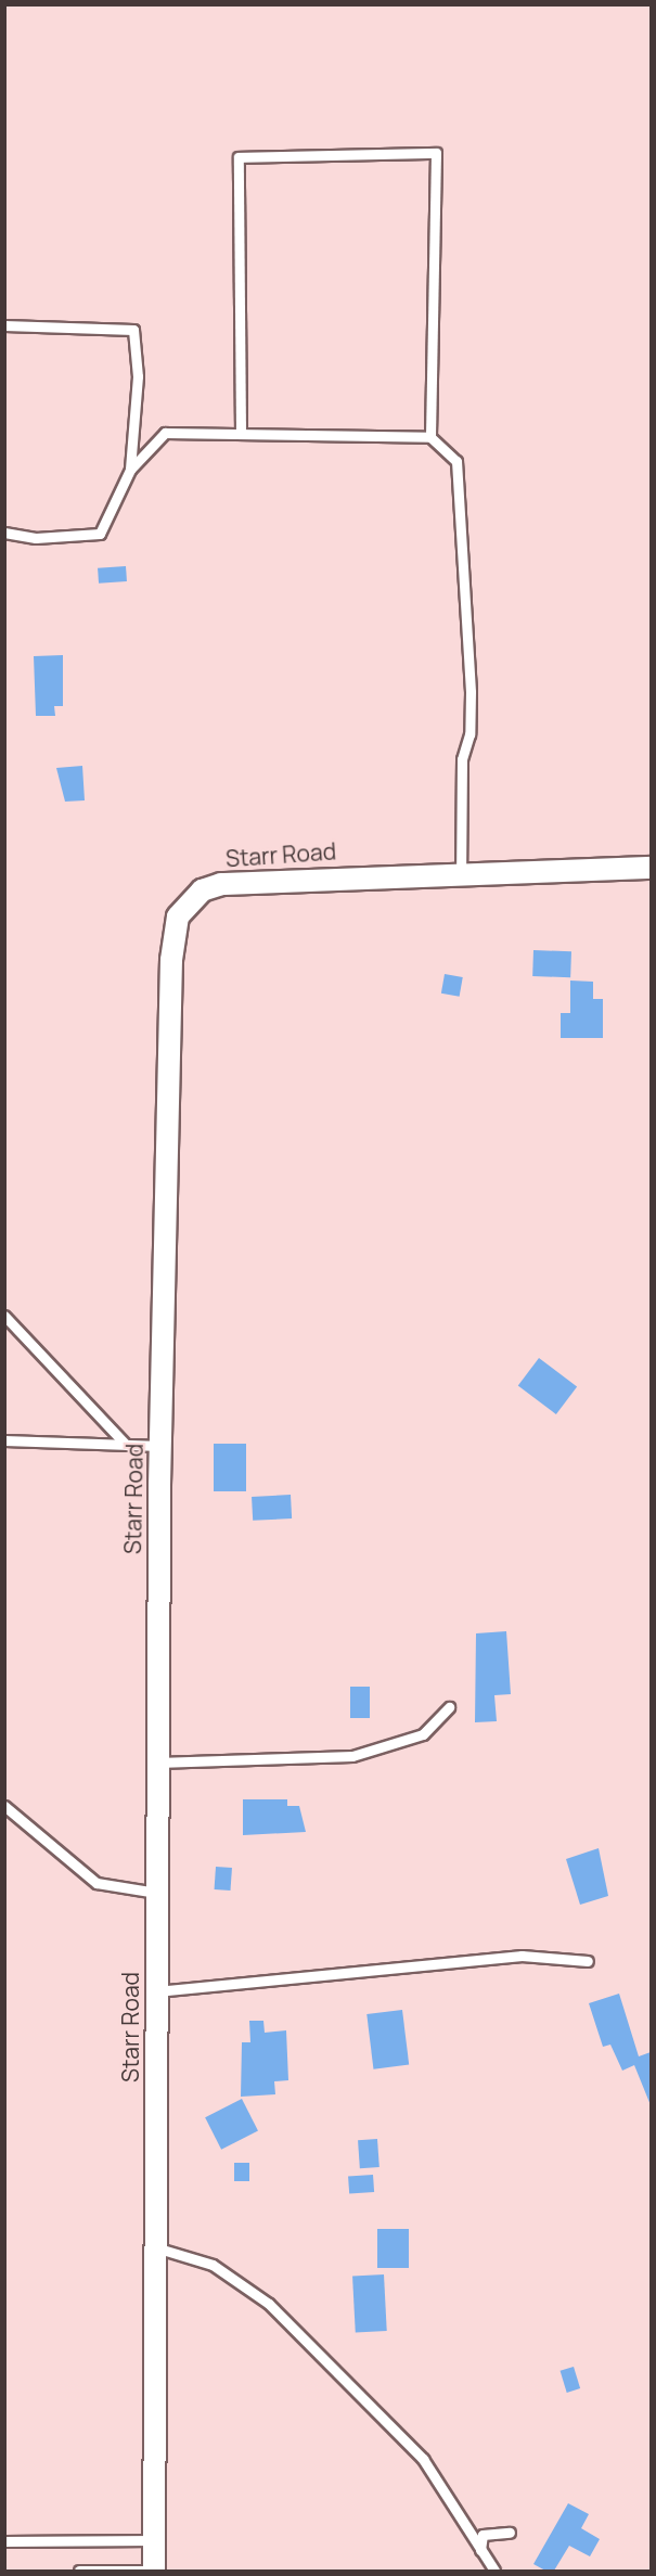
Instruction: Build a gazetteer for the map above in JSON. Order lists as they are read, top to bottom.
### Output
{
  "streets": {
    "street": ["Starr Road"]
  }
}
